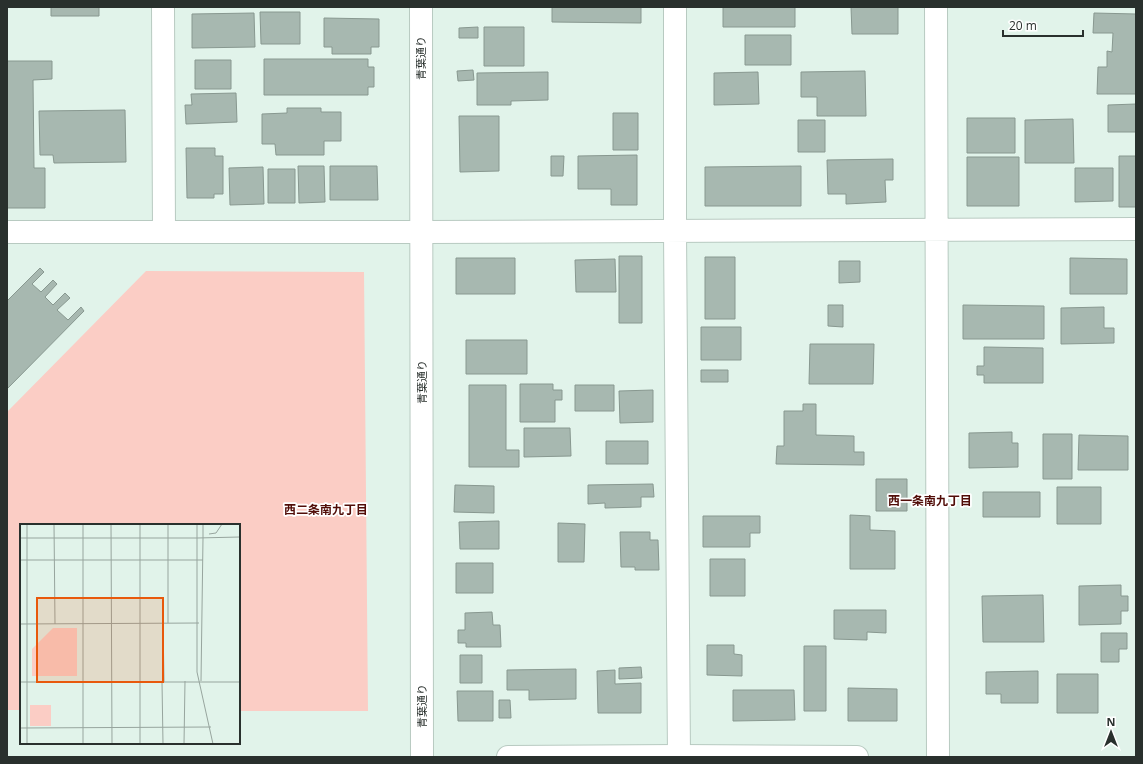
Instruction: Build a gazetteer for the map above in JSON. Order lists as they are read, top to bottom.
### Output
{
  "streets": {
    "street": ["青葉通り"]
  },
  "districts": ["西一条南九丁目", "西二条南九丁目"],
  "scale_bar": "20 m",
  "north": "top"
}
